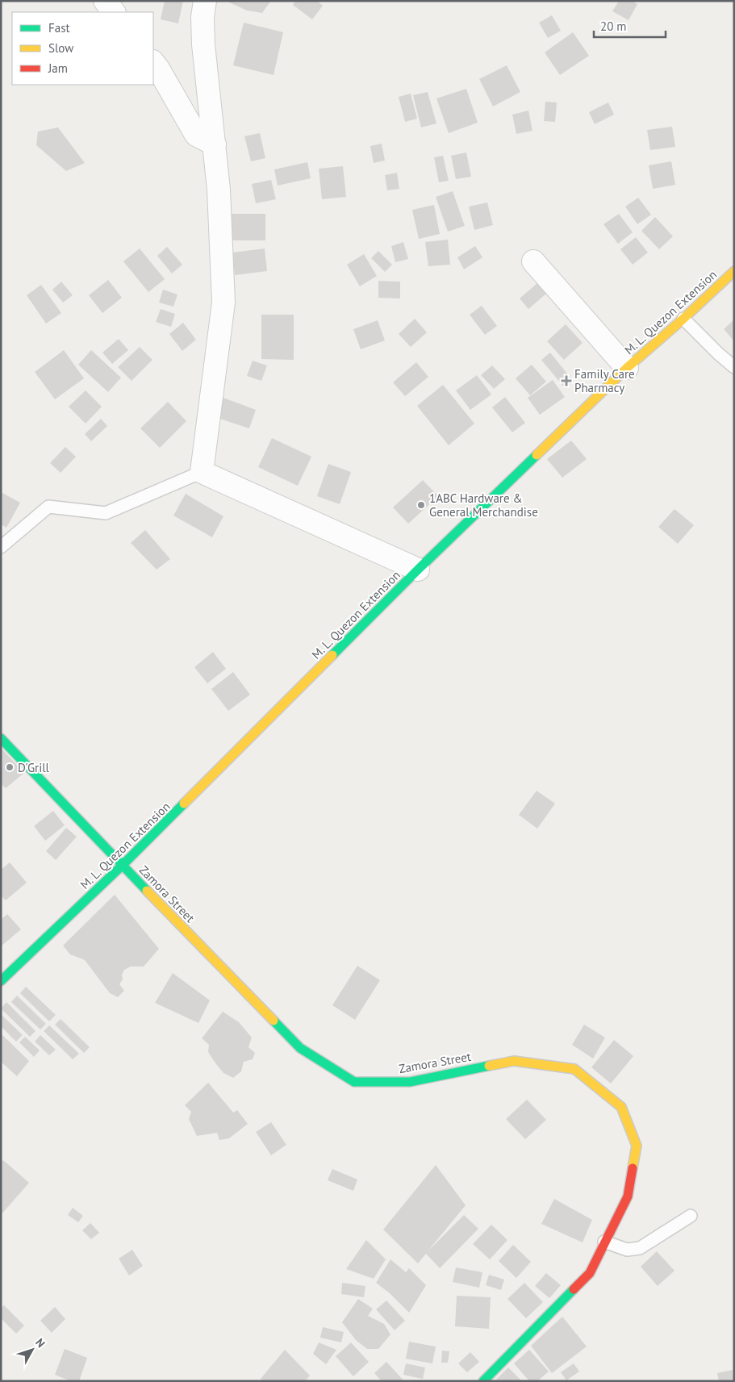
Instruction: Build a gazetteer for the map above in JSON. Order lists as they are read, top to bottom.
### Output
{
  "streets": {
    "street": ["M. L. Quezon Extension", "Zamora Street"]
  },
  "crossings": [
    ["M. L. Quezon Extension", "Zamora Street"]
  ],
  "places": {
    "health": ["Family Care Pharmacy"],
    "other": ["1ABC Hardware & General Merchandise", "D'Grill"]
  },
  "legend": ["Fast", "Slow", "Jam"],
  "scale_bar": "20 m",
  "north": "top right"
}
